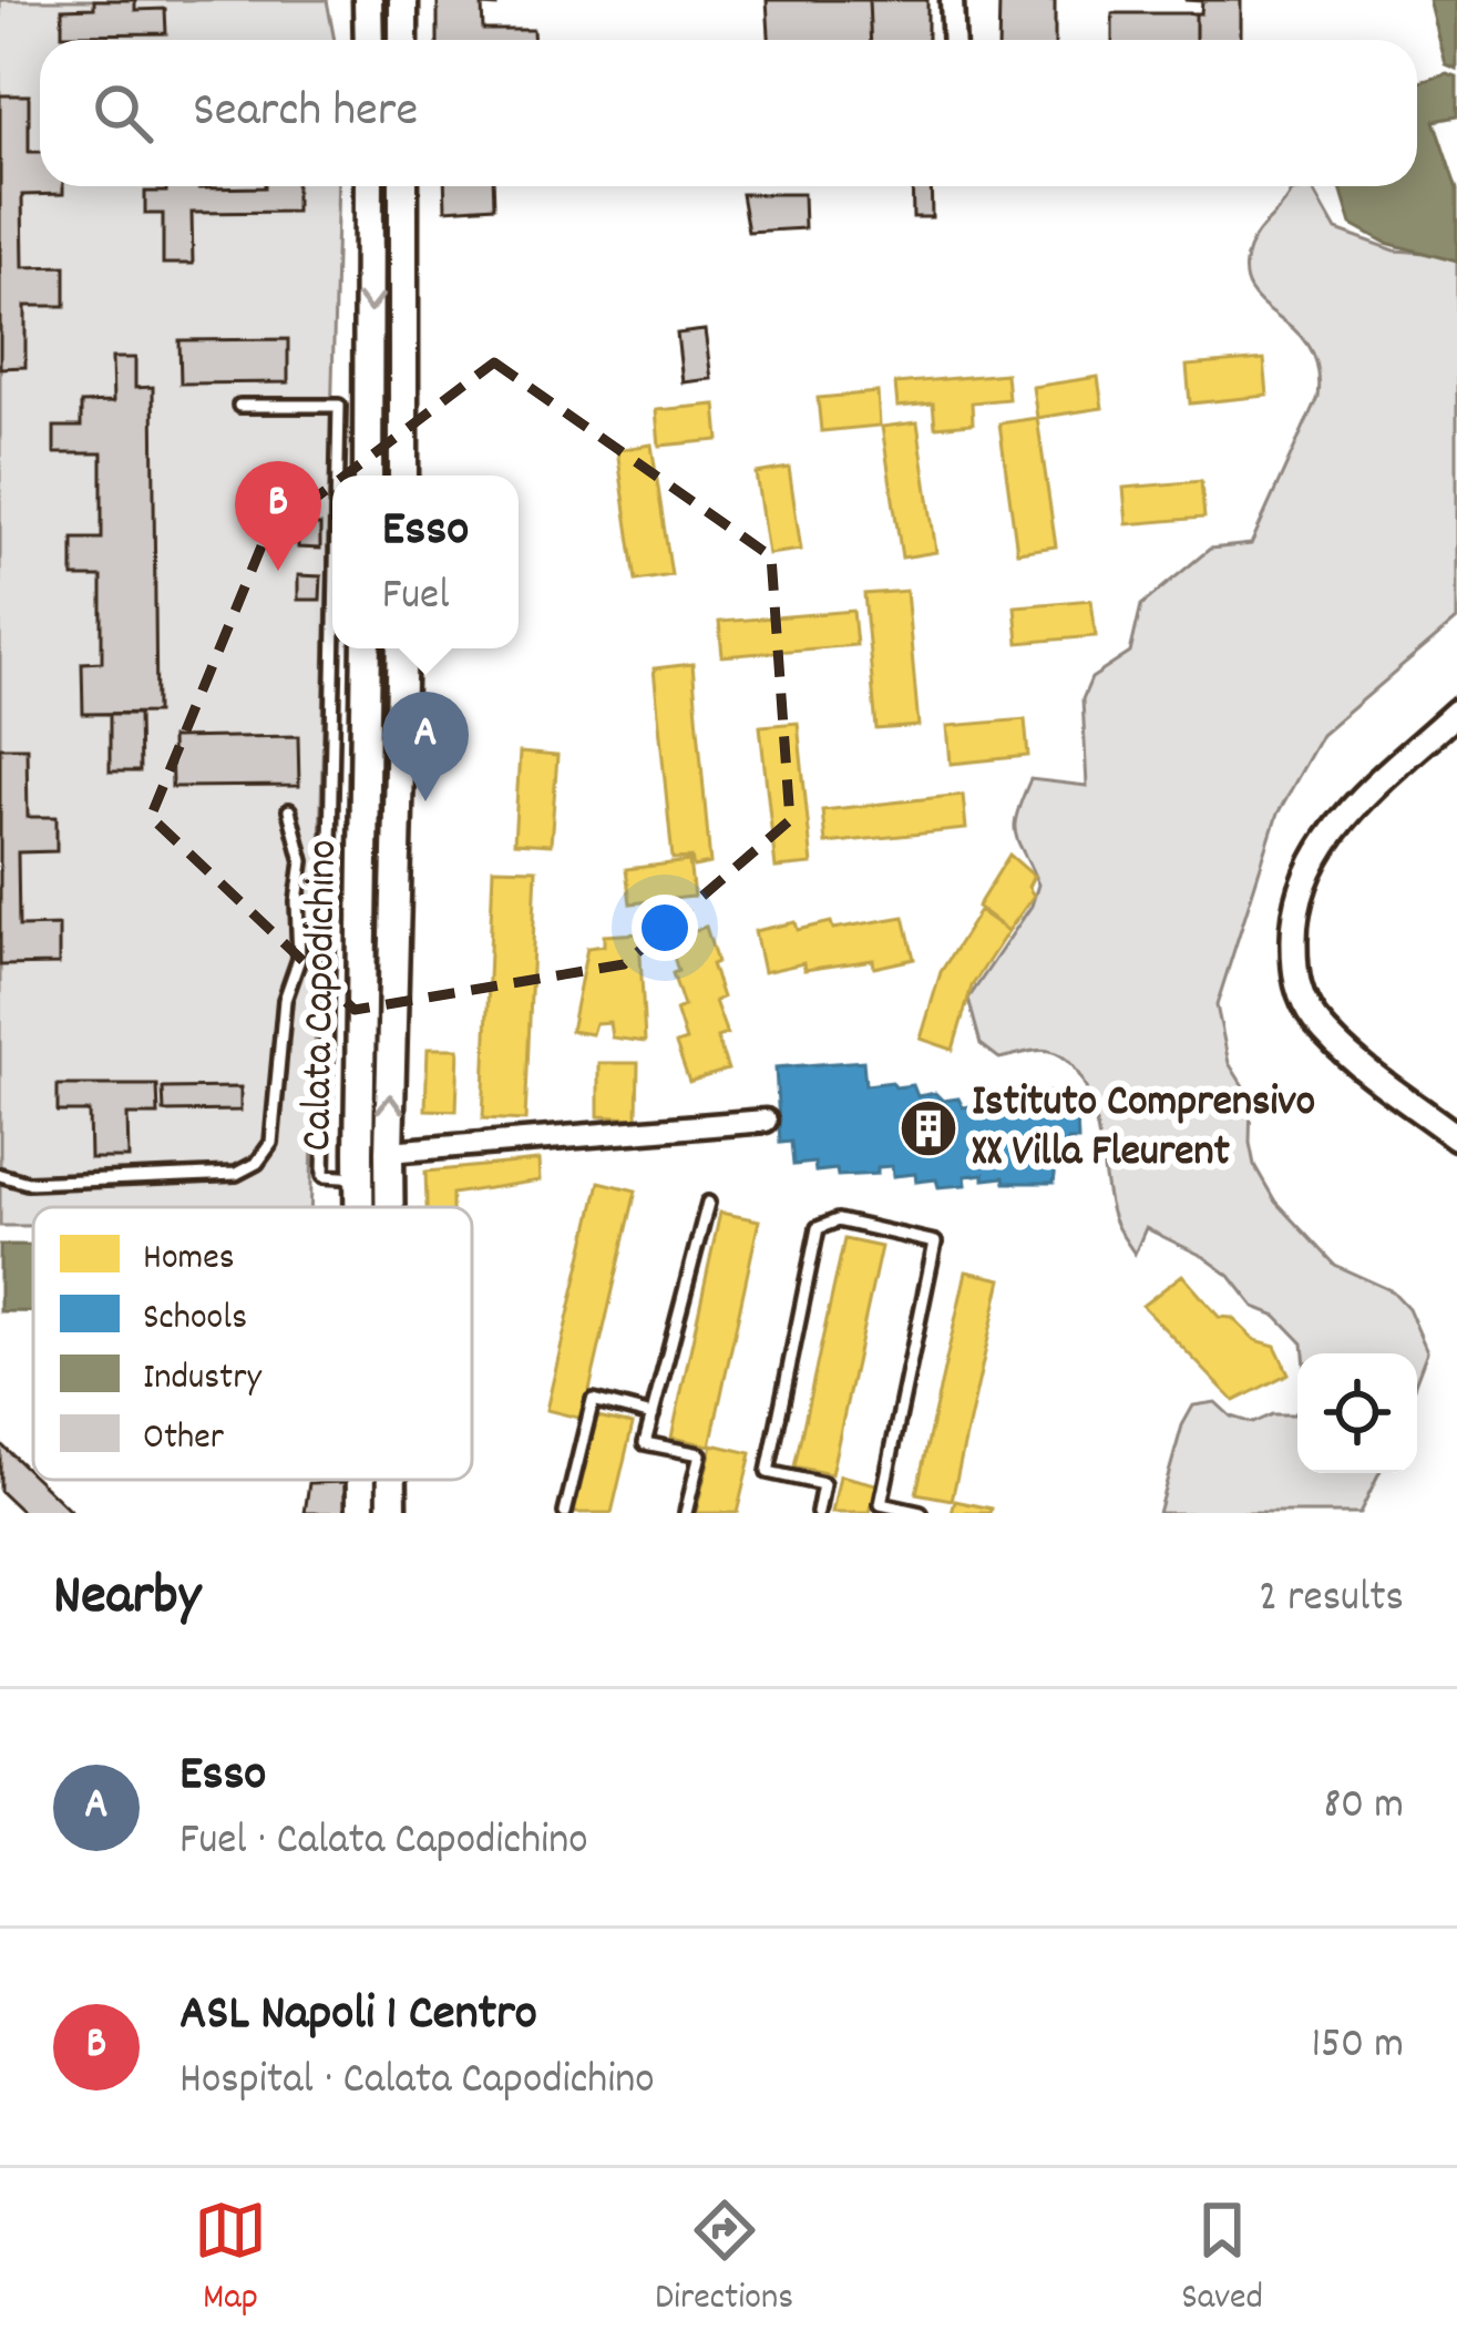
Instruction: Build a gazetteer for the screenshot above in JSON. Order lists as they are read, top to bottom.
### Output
{
  "streets": {
    "main road": ["Calata Capodichino"]
  },
  "places": {
    "building": ["Istituto Comprensivo XX Villa Fleurent"]
  },
  "legend": [
    "Homes",
    "Schools",
    "Industry",
    "Other"
  ],
  "page": {
    "search": "Search here",
    "pins": ["B", "A"],
    "popup": ["Esso", "Fuel"],
    "heading": ["Nearby", "2 results"],
    "list": [
      {
        "mark": "A",
        "name": "Esso",
        "note": "Fuel · Calata Capodichino",
        "value": "80 m"
      },
      {
        "mark": "B",
        "name": "ASL Napoli 1 Centro",
        "note": "Hospital · Calata Capodichino",
        "value": "150 m"
      }
    ],
    "nav": ["Map", "Directions", "Saved"]
  }
}
